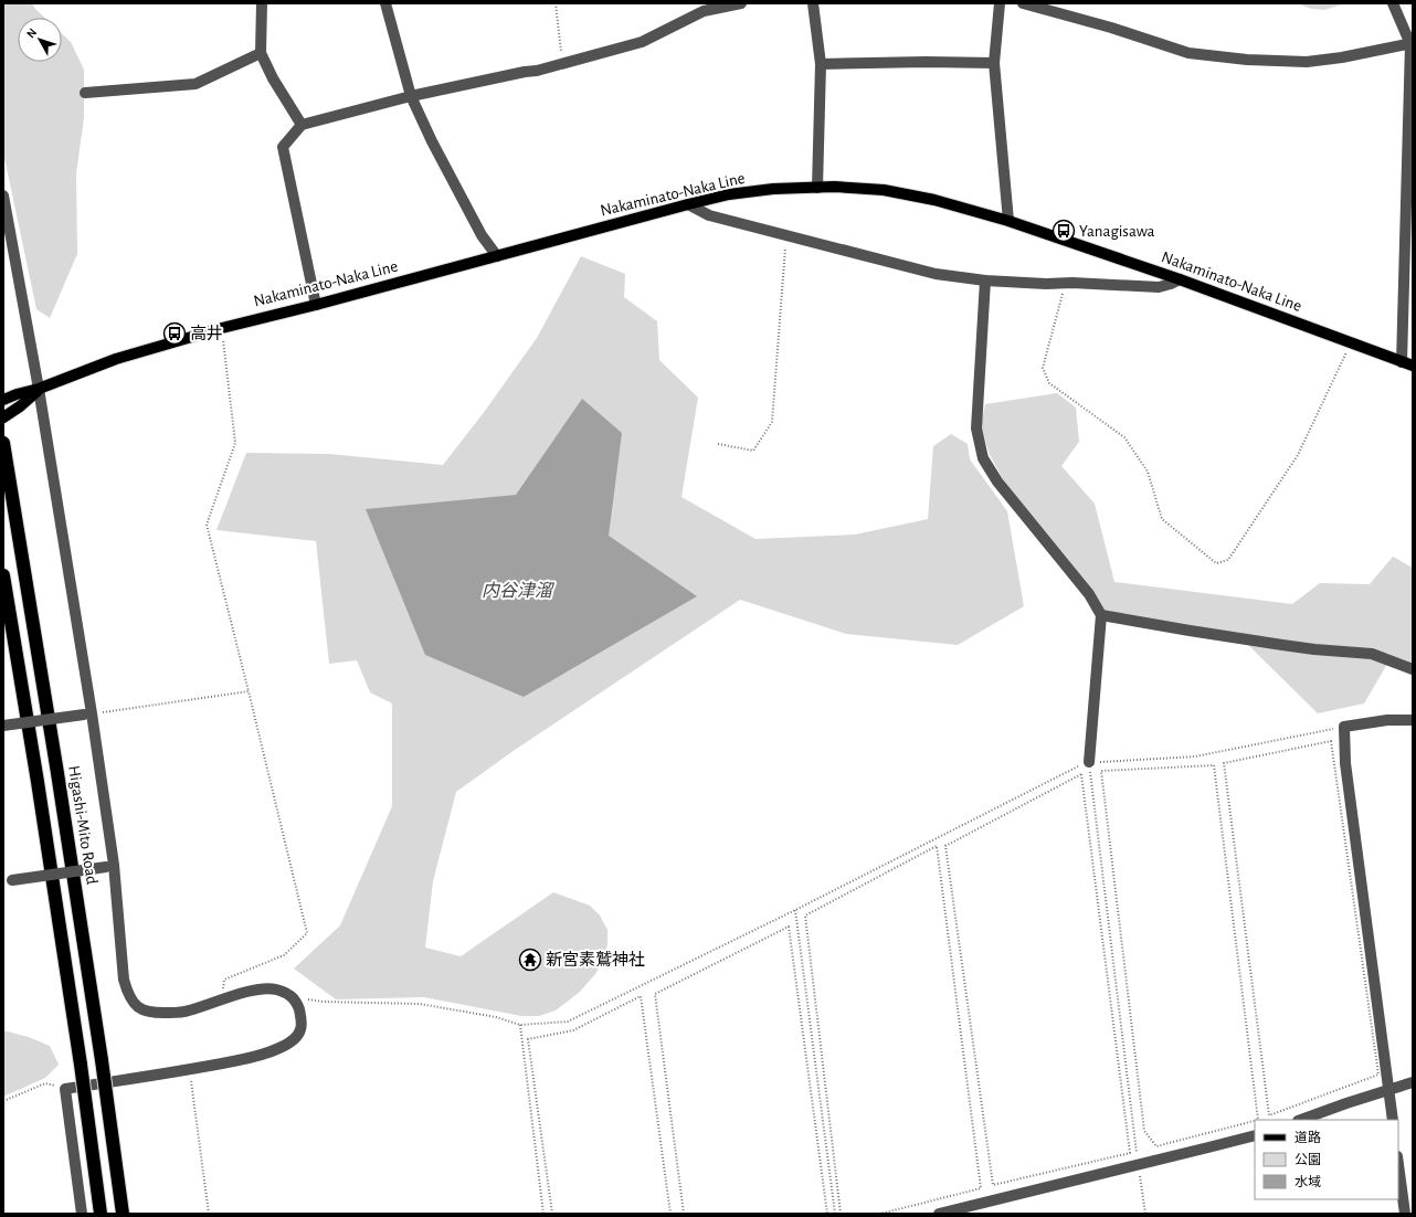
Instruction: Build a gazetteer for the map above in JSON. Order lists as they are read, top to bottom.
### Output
{
  "streets": {
    "highway": ["Higashi-Mito Road"],
    "main road": ["Nakaminato-Naka Line"]
  },
  "water": ["内谷津溜"],
  "places": {
    "bus stop": ["Yanagisawa", "高井"],
    "temple": ["新宮素鷲神社"]
  },
  "legend": ["道路", "公園", "水域"],
  "north": "top left"
}
